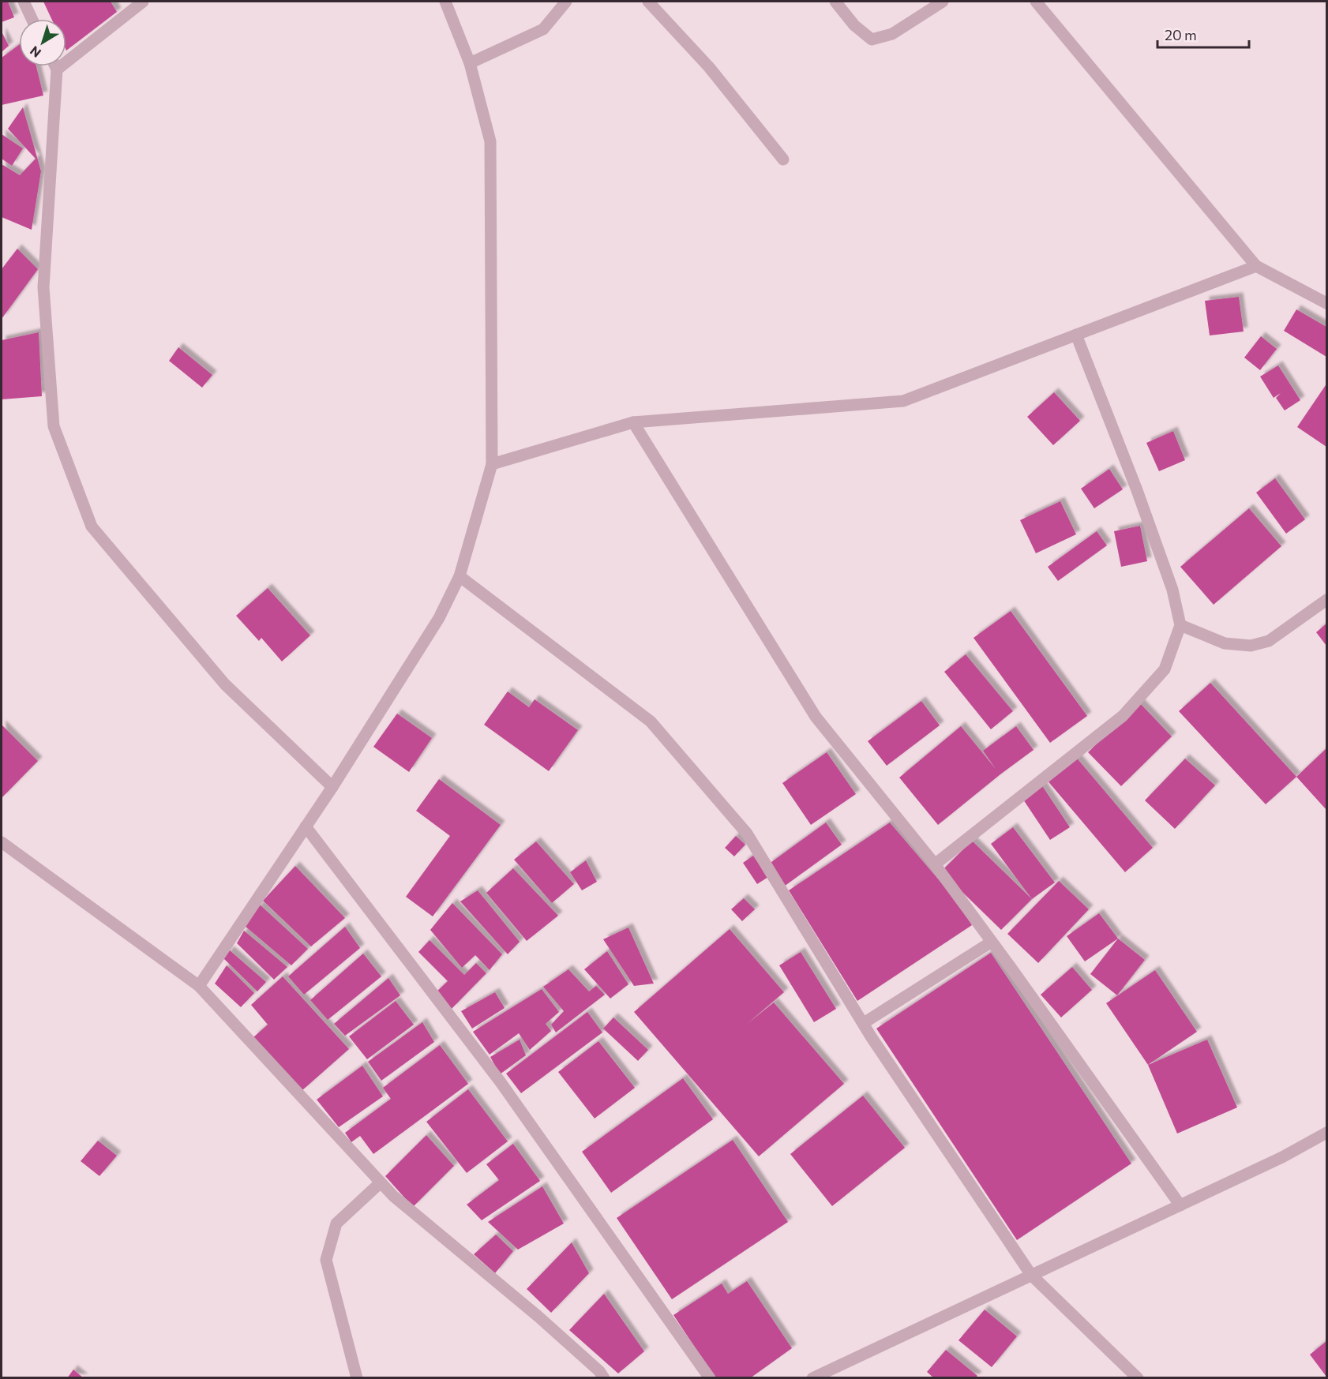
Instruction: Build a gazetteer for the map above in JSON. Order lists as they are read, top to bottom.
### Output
{
  "scale_bar": "20 m",
  "north": "bottom left"
}
